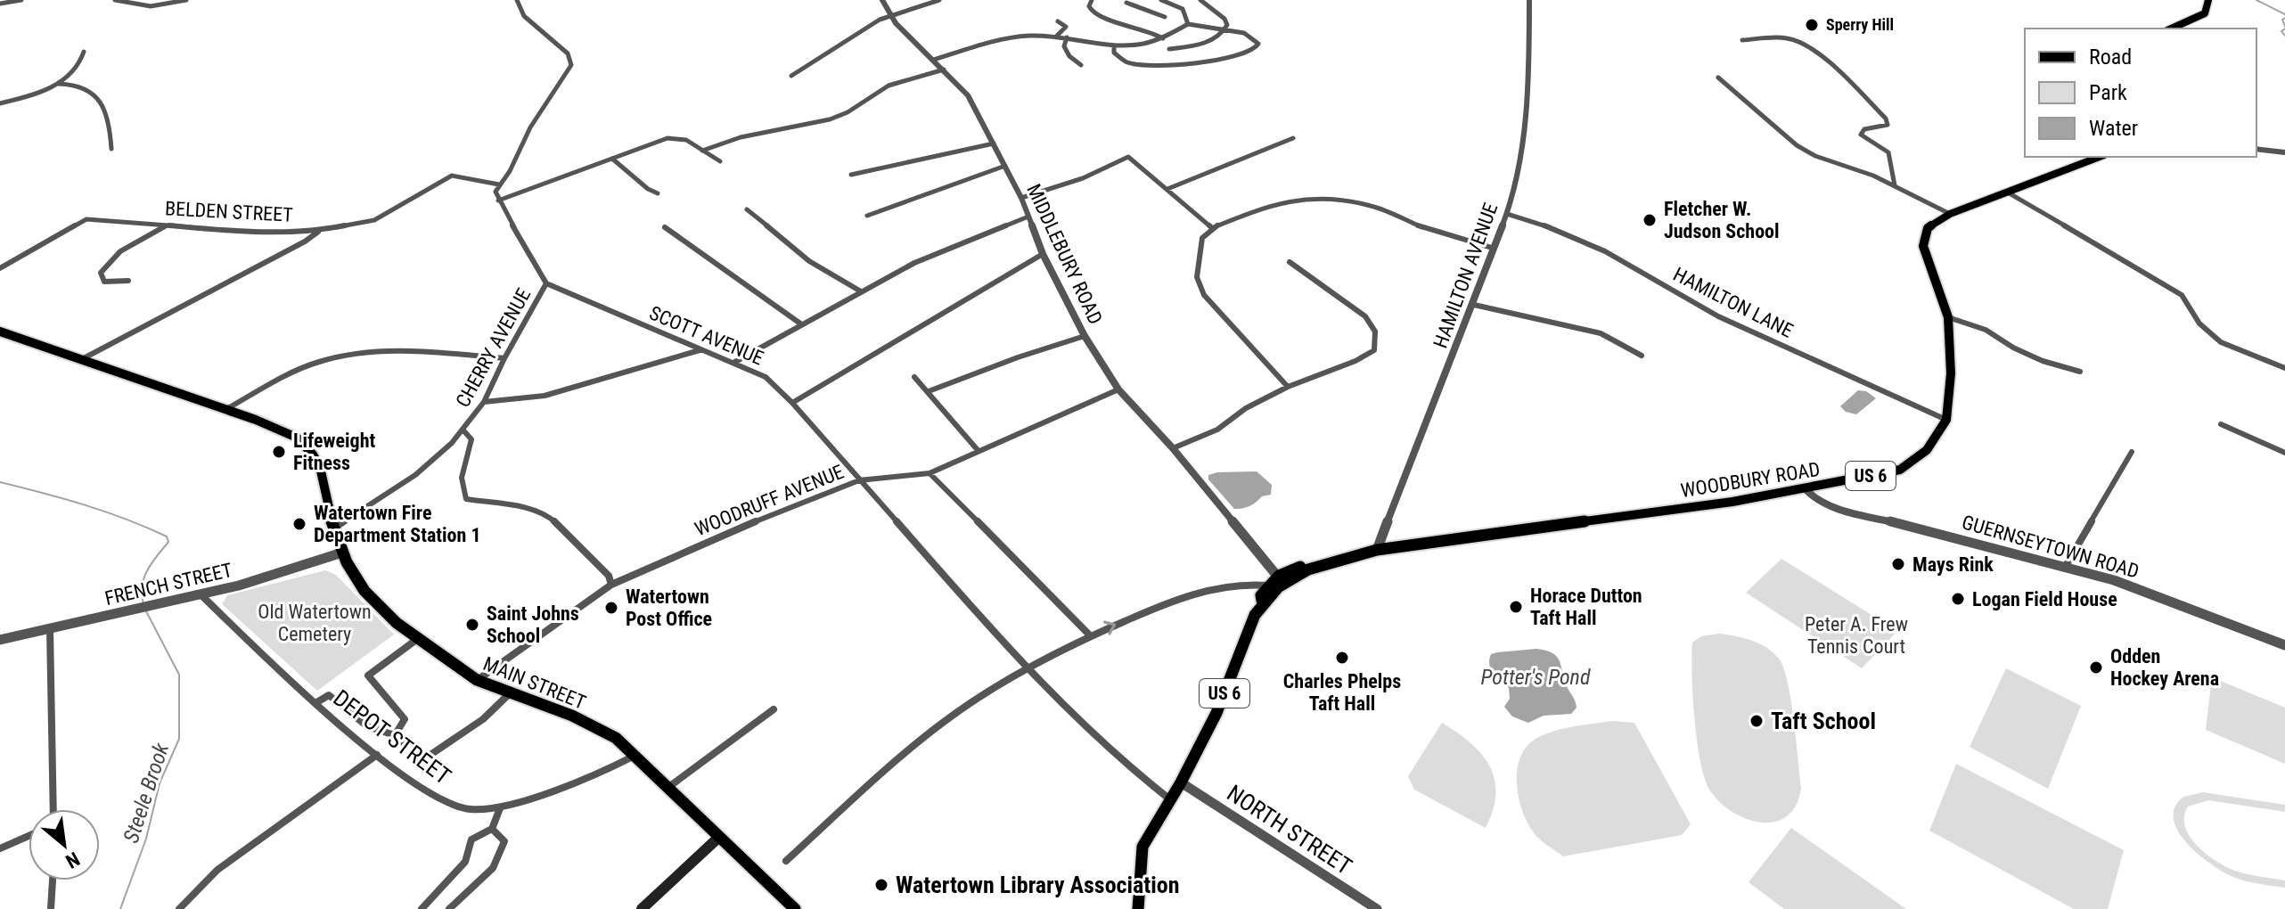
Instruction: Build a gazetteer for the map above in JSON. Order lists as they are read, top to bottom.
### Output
{
  "streets": {
    "main road": ["US 6", "WOODBURY ROAD", "MAIN STREET"],
    "street": [
      "BELDEN STREET",
      "MIDDLEBURY ROAD",
      "HAMILTON AVENUE",
      "HAMILTON LANE",
      "SCOTT AVENUE",
      "CHERRY AVENUE",
      "WOODRUFF AVENUE",
      "GUERNSEYTOWN ROAD",
      "FRENCH STREET",
      "DEPOT STREET",
      "NORTH STREET"
    ]
  },
  "crossings": [
    ["MIDDLEBURY ROAD", "WOODBURY ROAD"],
    ["HAMILTON AVENUE", "HAMILTON LANE"],
    ["HAMILTON AVENUE", "WOODBURY ROAD"],
    ["HAMILTON LANE", "WOODBURY ROAD"],
    ["SCOTT AVENUE", "CHERRY AVENUE"],
    ["SCOTT AVENUE", "WOODRUFF AVENUE"],
    ["CHERRY AVENUE", "MAIN STREET"],
    ["US 6", "WOODBURY ROAD"],
    ["US 6", "WOODRUFF AVENUE"],
    ["US 6", "NORTH STREET"],
    ["WOODBURY ROAD", "GUERNSEYTOWN ROAD"],
    ["WOODRUFF AVENUE", "MAIN STREET"],
    ["FRENCH STREET", "MAIN STREET"],
    ["FRENCH STREET", "DEPOT STREET"],
    ["MAIN STREET", "DEPOT STREET"]
  ],
  "water": ["Potter's Pond", "Steele Brook"],
  "parks": ["Old Watertown Cemetery", "Peter A. Frew Tennis Court"],
  "places": [
    "Sperry Hill",
    "Fletcher W. Judson School",
    "Lifeweight Fitness",
    "Watertown Fire Department Station 1",
    "Mays Rink",
    "Logan Field House",
    "Horace Dutton Taft Hall",
    "Watertown Post Office",
    "Saint Johns School",
    "Charles Phelps Taft Hall",
    "Odden Hockey Arena",
    "Taft School",
    "Watertown Library Association"
  ],
  "legend": ["Road", "Park", "Water"],
  "north": "bottom right"
}
